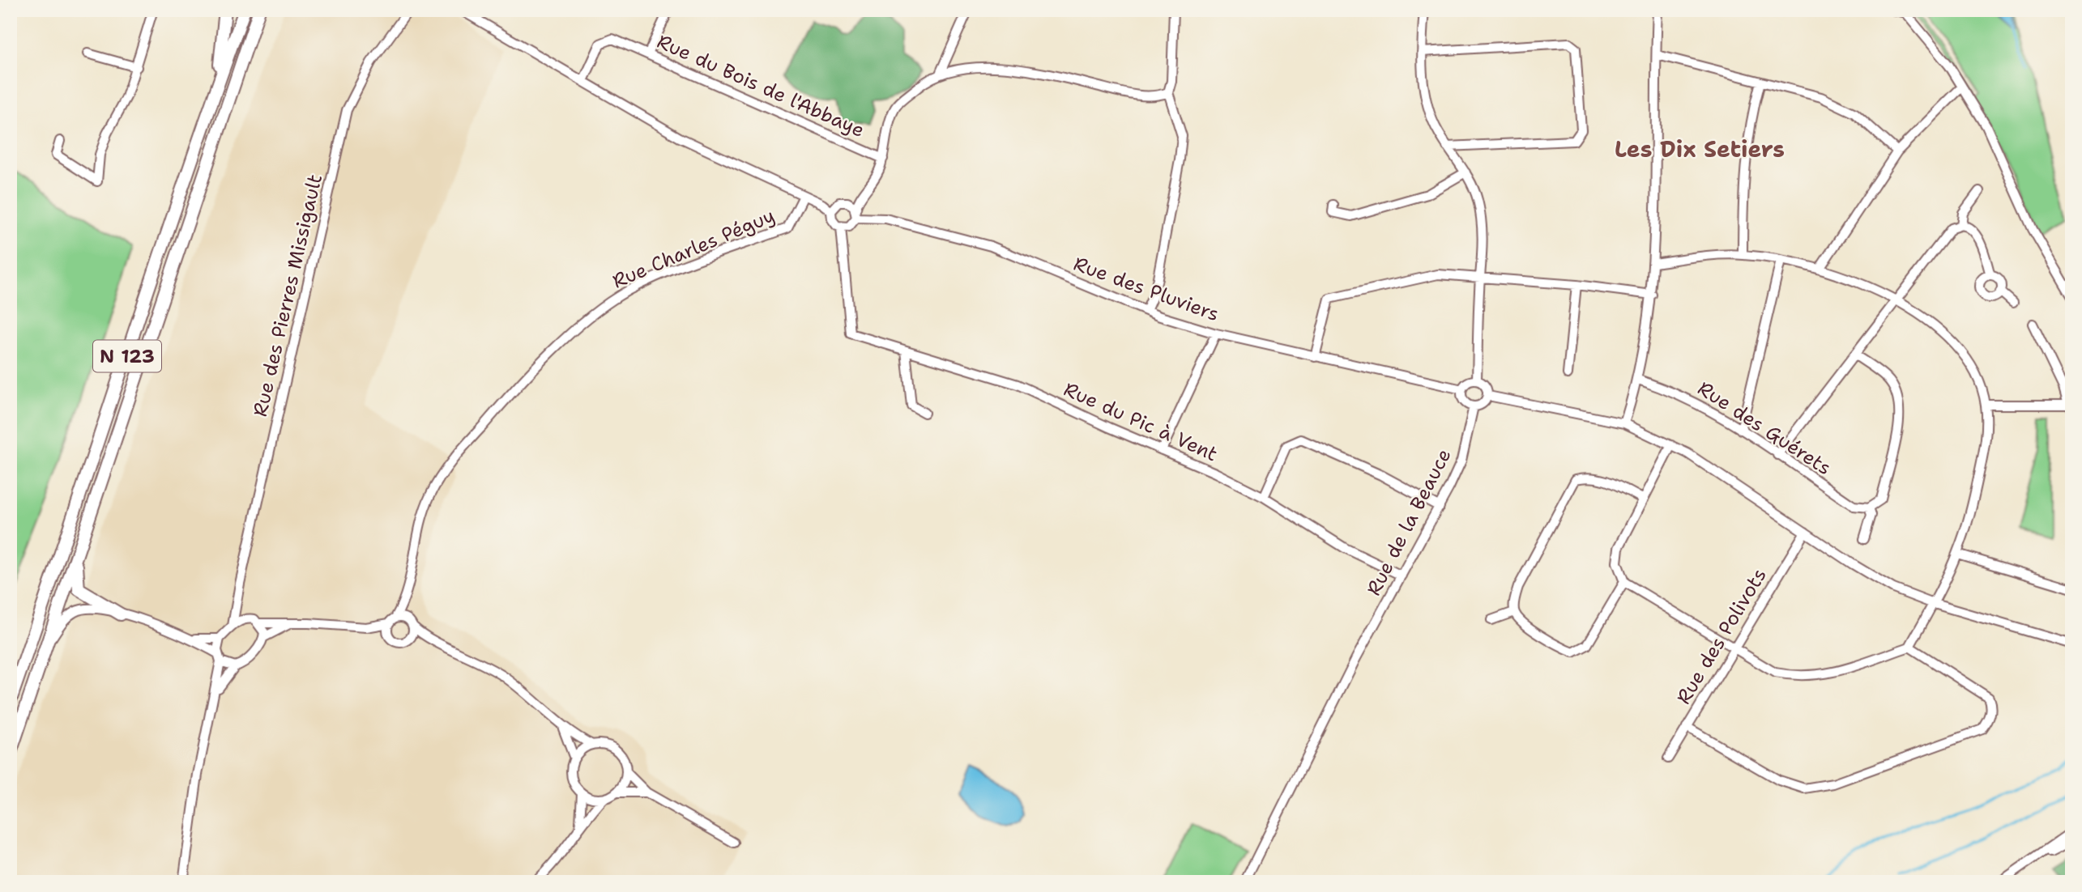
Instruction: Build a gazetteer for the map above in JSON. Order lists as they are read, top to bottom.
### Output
{
  "streets": {
    "main road": ["N 123"],
    "street": [
      "Rue du Bois de l'Abbaye",
      "Rue Charles Péguy",
      "Rue des Pluviers",
      "Rue des Pierres Missigault",
      "Rue du Pic à Vent",
      "Rue des Guérets",
      "Rue de la Beauce",
      "Rue des Polivots"
    ]
  },
  "crossings": [
    ["Rue des Pluviers", "Rue du Pic à Vent"],
    ["Rue des Pluviers", "Rue de la Beauce"],
    ["Rue du Pic à Vent", "Rue de la Beauce"]
  ],
  "districts": ["Les Dix Setiers"]
}
